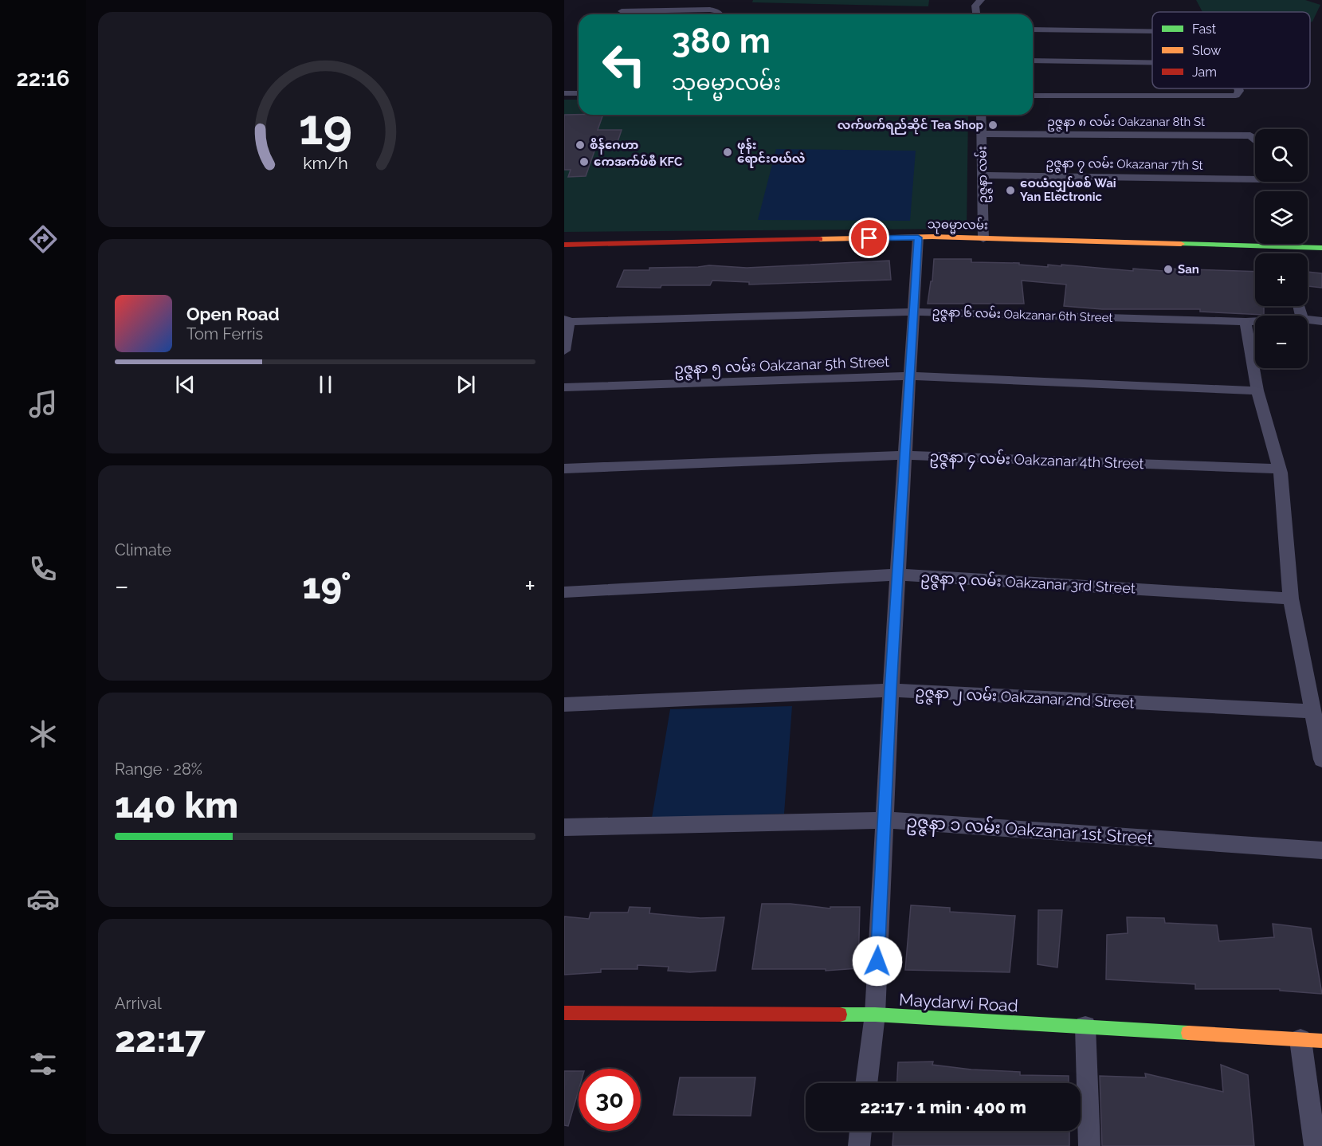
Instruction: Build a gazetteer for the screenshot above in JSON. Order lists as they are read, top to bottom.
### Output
{
  "streets": {
    "main road": ["သုဓမ္မာလမ်း", "Maydarwi Road"],
    "street": [
      "ဥဇ္ဇနာ ၈ လမ်း Oakzanar 8th St",
      "ဥဇ္ဇနာ ၇ လမ်း Okazanar 7th St",
      "ဥဇ္ဇနာ လမ်း",
      "ဥဇ္ဇနာ ၆ လမ်း Oakzanar 6th Street",
      "ဥဇ္ဇနာ ၅ လမ်း Oakzanar 5th Street",
      "ဥဇ္ဇနာ ၄ လမ်း Oakzanar 4th Street",
      "ဥဇ္ဇနာ ၃ လမ်း Oakzanar 3rd Street",
      "ဥဇ္ဇနာ ၂ လမ်း Oakzanar 2nd Street",
      "ဥဇ္ဇနာ ၁ လမ်း Oakzanar 1st Street"
    ]
  },
  "crossings": [
    ["ဥဇ္ဇနာ ၈ လမ်း Oakzanar 8th St", "ဥဇ္ဇနာ လမ်း"],
    ["ဥဇ္ဇနာ ၇ လမ်း Okazanar 7th St", "ဥဇ္ဇနာ လမ်း"],
    ["ဥဇ္ဇနာ လမ်း", "သုဓမ္မာလမ်း"]
  ],
  "places": [
    "လက်ဖက်ရည်ဆိုင် Tea Shop",
    "စိန်ဂေဟာ",
    "ဖုန်း ရောင်းဝယ်လဲ",
    "ကေအက်ဖ်စီ KFC",
    "ဝေယံလျှပ်စစ် Wai Yan Electronic",
    "San"
  ],
  "legend": ["Fast", "Slow", "Jam"],
  "page": {
    "tabs": "22:16",
    "turn": ["380 m", "သုဓမ္မာလမ်း"],
    "map_buttons": ["+", "−"],
    "song": ["Open Road", "Tom Ferris"],
    "tile": [
      "Climate",
      ["Range · 28%", "140 km"],
      ["Arrival", "22:17"]
    ],
    "heat": ["−", "19°", "+"],
    "limit": "30",
    "trip": "22:17 · 1 min · 400 m",
    "gauge": ["19", "km/h"]
  }
}
